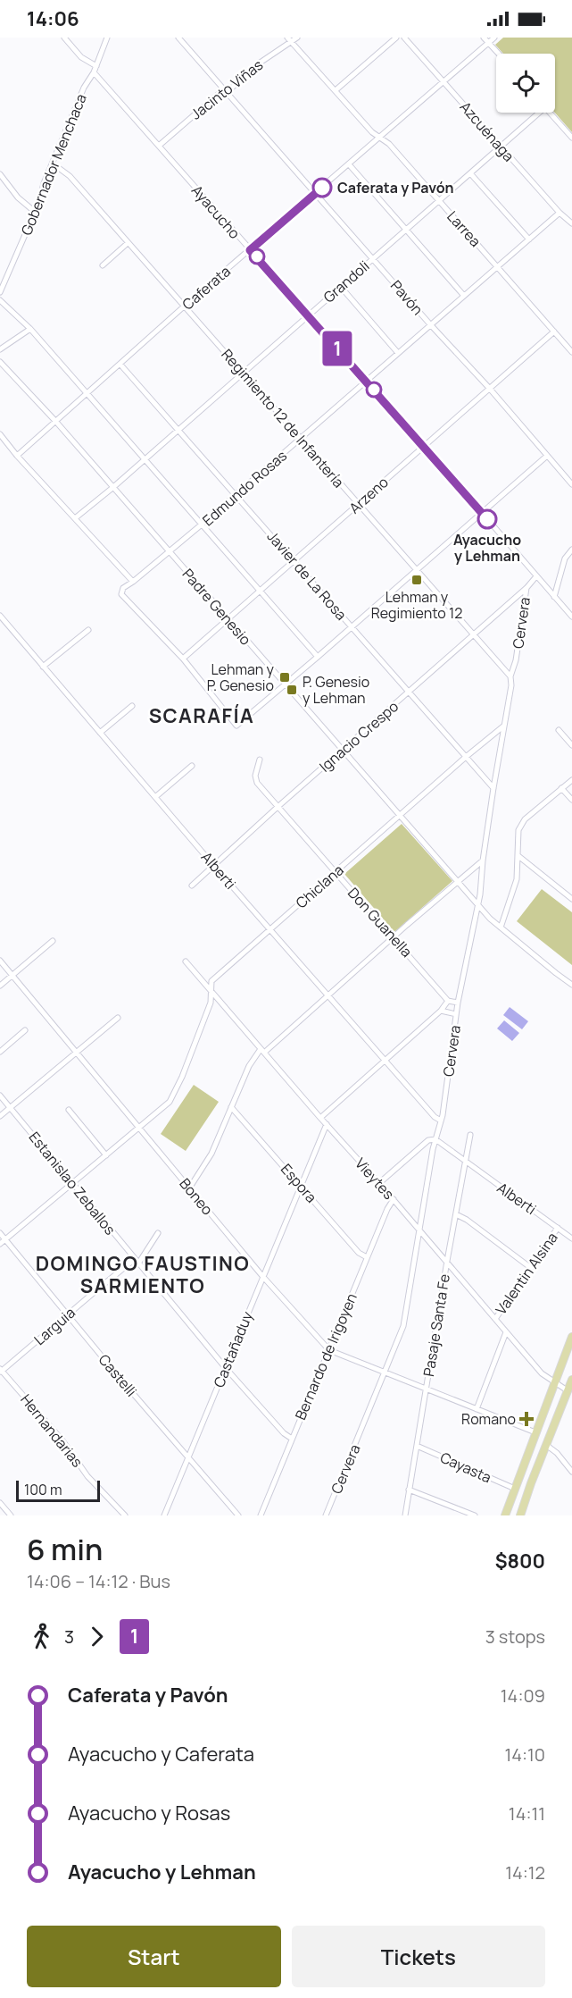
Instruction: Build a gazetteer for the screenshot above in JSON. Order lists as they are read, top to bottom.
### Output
{
  "streets": {
    "street": [
      "Jacinto Viñas",
      "Azcuénaga",
      "Gobernador Menchaca",
      "Ayacucho",
      "Larrea",
      "Grandoli",
      "Caferata",
      "Pavón",
      "Regimiento 12 de Infantería",
      "Edmundo Rosas",
      "Arzeno",
      "Javier de La Rosa",
      "Padre Genesio",
      "Cervera",
      "Ignacio Crespo",
      "Alberti",
      "Chiclana",
      "Don Guanella",
      "Vieytes",
      "Estanislao Zeballos",
      "Espora",
      "Boneo",
      "Valentin Alsina",
      "Pasaje Santa Fe",
      "Larguia",
      "Castañaduy",
      "Bernardo de Irigoyen",
      "Castelli",
      "Hernandarias",
      "Cayasta"
    ]
  },
  "crossings": [
    ["Jacinto Viñas", "Ayacucho"],
    ["Jacinto Viñas", "Larrea"],
    ["Jacinto Viñas", "Pavón"],
    ["Azcuénaga", "Grandoli"],
    ["Azcuénaga", "Caferata"],
    ["Azcuénaga", "Edmundo Rosas"],
    ["Gobernador Menchaca", "Ayacucho"],
    ["Gobernador Menchaca", "Regimiento 12 de Infantería"],
    ["Ayacucho", "Grandoli"],
    ["Ayacucho", "Caferata"],
    ["Ayacucho", "Edmundo Rosas"],
    ["Ayacucho", "Arzeno"],
    ["Ayacucho", "Cervera"],
    ["Larrea", "Grandoli"],
    ["Larrea", "Caferata"],
    ["Larrea", "Edmundo Rosas"],
    ["Larrea", "Arzeno"],
    ["Grandoli", "Pavón"],
    ["Grandoli", "Regimiento 12 de Infantería"],
    ["Grandoli", "Javier de La Rosa"],
    ["Grandoli", "Padre Genesio"],
    ["Caferata", "Pavón"],
    ["Caferata", "Regimiento 12 de Infantería"],
    ["Caferata", "Javier de La Rosa"],
    ["Caferata", "Padre Genesio"],
    ["Pavón", "Edmundo Rosas"],
    ["Pavón", "Arzeno"],
    ["Regimiento 12 de Infantería", "Edmundo Rosas"],
    ["Regimiento 12 de Infantería", "Arzeno"],
    ["Regimiento 12 de Infantería", "Cervera"],
    ["Regimiento 12 de Infantería", "Ignacio Crespo"],
    ["Edmundo Rosas", "Arzeno"],
    ["Edmundo Rosas", "Javier de La Rosa"],
    ["Edmundo Rosas", "Padre Genesio"],
    ["Arzeno", "Javier de La Rosa"],
    ["Arzeno", "Padre Genesio"],
    ["Javier de La Rosa", "Cervera"],
    ["Javier de La Rosa", "Ignacio Crespo"],
    ["Javier de La Rosa", "Chiclana"],
    ["Padre Genesio", "Cervera"],
    ["Padre Genesio", "Ignacio Crespo"],
    ["Padre Genesio", "Chiclana"],
    ["Cervera", "Ignacio Crespo"],
    ["Cervera", "Alberti"],
    ["Cervera", "Chiclana"],
    ["Cervera", "Vieytes"],
    ["Cervera", "Boneo"],
    ["Ignacio Crespo", "Alberti"],
    ["Ignacio Crespo", "Don Guanella"],
    ["Alberti", "Chiclana"],
    ["Alberti", "Valentin Alsina"],
    ["Alberti", "Pasaje Santa Fe"],
    ["Chiclana", "Don Guanella"],
    ["Chiclana", "Vieytes"],
    ["Chiclana", "Estanislao Zeballos"],
    ["Chiclana", "Boneo"],
    ["Chiclana", "Castelli"],
    ["Vieytes", "Valentin Alsina"],
    ["Vieytes", "Pasaje Santa Fe"],
    ["Vieytes", "Castañaduy"],
    ["Vieytes", "Bernardo de Irigoyen"],
    ["Estanislao Zeballos", "Larguia"],
    ["Estanislao Zeballos", "Castañaduy"],
    ["Estanislao Zeballos", "Bernardo de Irigoyen"],
    ["Espora", "Castañaduy"],
    ["Espora", "Bernardo de Irigoyen"],
    ["Boneo", "Pasaje Santa Fe"],
    ["Boneo", "Castañaduy"],
    ["Boneo", "Bernardo de Irigoyen"],
    ["Pasaje Santa Fe", "Cayasta"],
    ["Larguia", "Castelli"],
    ["Larguia", "Hernandarias"],
    ["Castañaduy", "Castelli"]
  ],
  "districts": ["SCARAFÍA", "DOMINGO FAUSTINO SARMIENTO"],
  "places": {
    "other": ["Caferata y Pavón", "Ayacucho y Lehman"],
    "transit": ["Lehman y Regimiento 12", "Lehman y P. Genesio", "P. Genesio y Lehman"],
    "health": ["Romano"]
  },
  "lines": ["bus line 1"],
  "scale_bar": "100 m",
  "page": {
    "status": "14:06",
    "on_map": "1",
    "scale": "100 m",
    "heading": ["6 min", "14:06 – 14:12 · Bus", "$800"],
    "legs": ["3", "1", "3 stops"],
    "list": [
      {
        "name": "Caferata y Pavón",
        "value": "14:09"
      },
      {
        "name": "Ayacucho y Caferata",
        "value": "14:10"
      },
      {
        "name": "Ayacucho y Rosas",
        "value": "14:11"
      },
      {
        "name": "Ayacucho y Lehman",
        "value": "14:12"
      }
    ],
    "buttons": ["Start", "Tickets"]
  }
}
